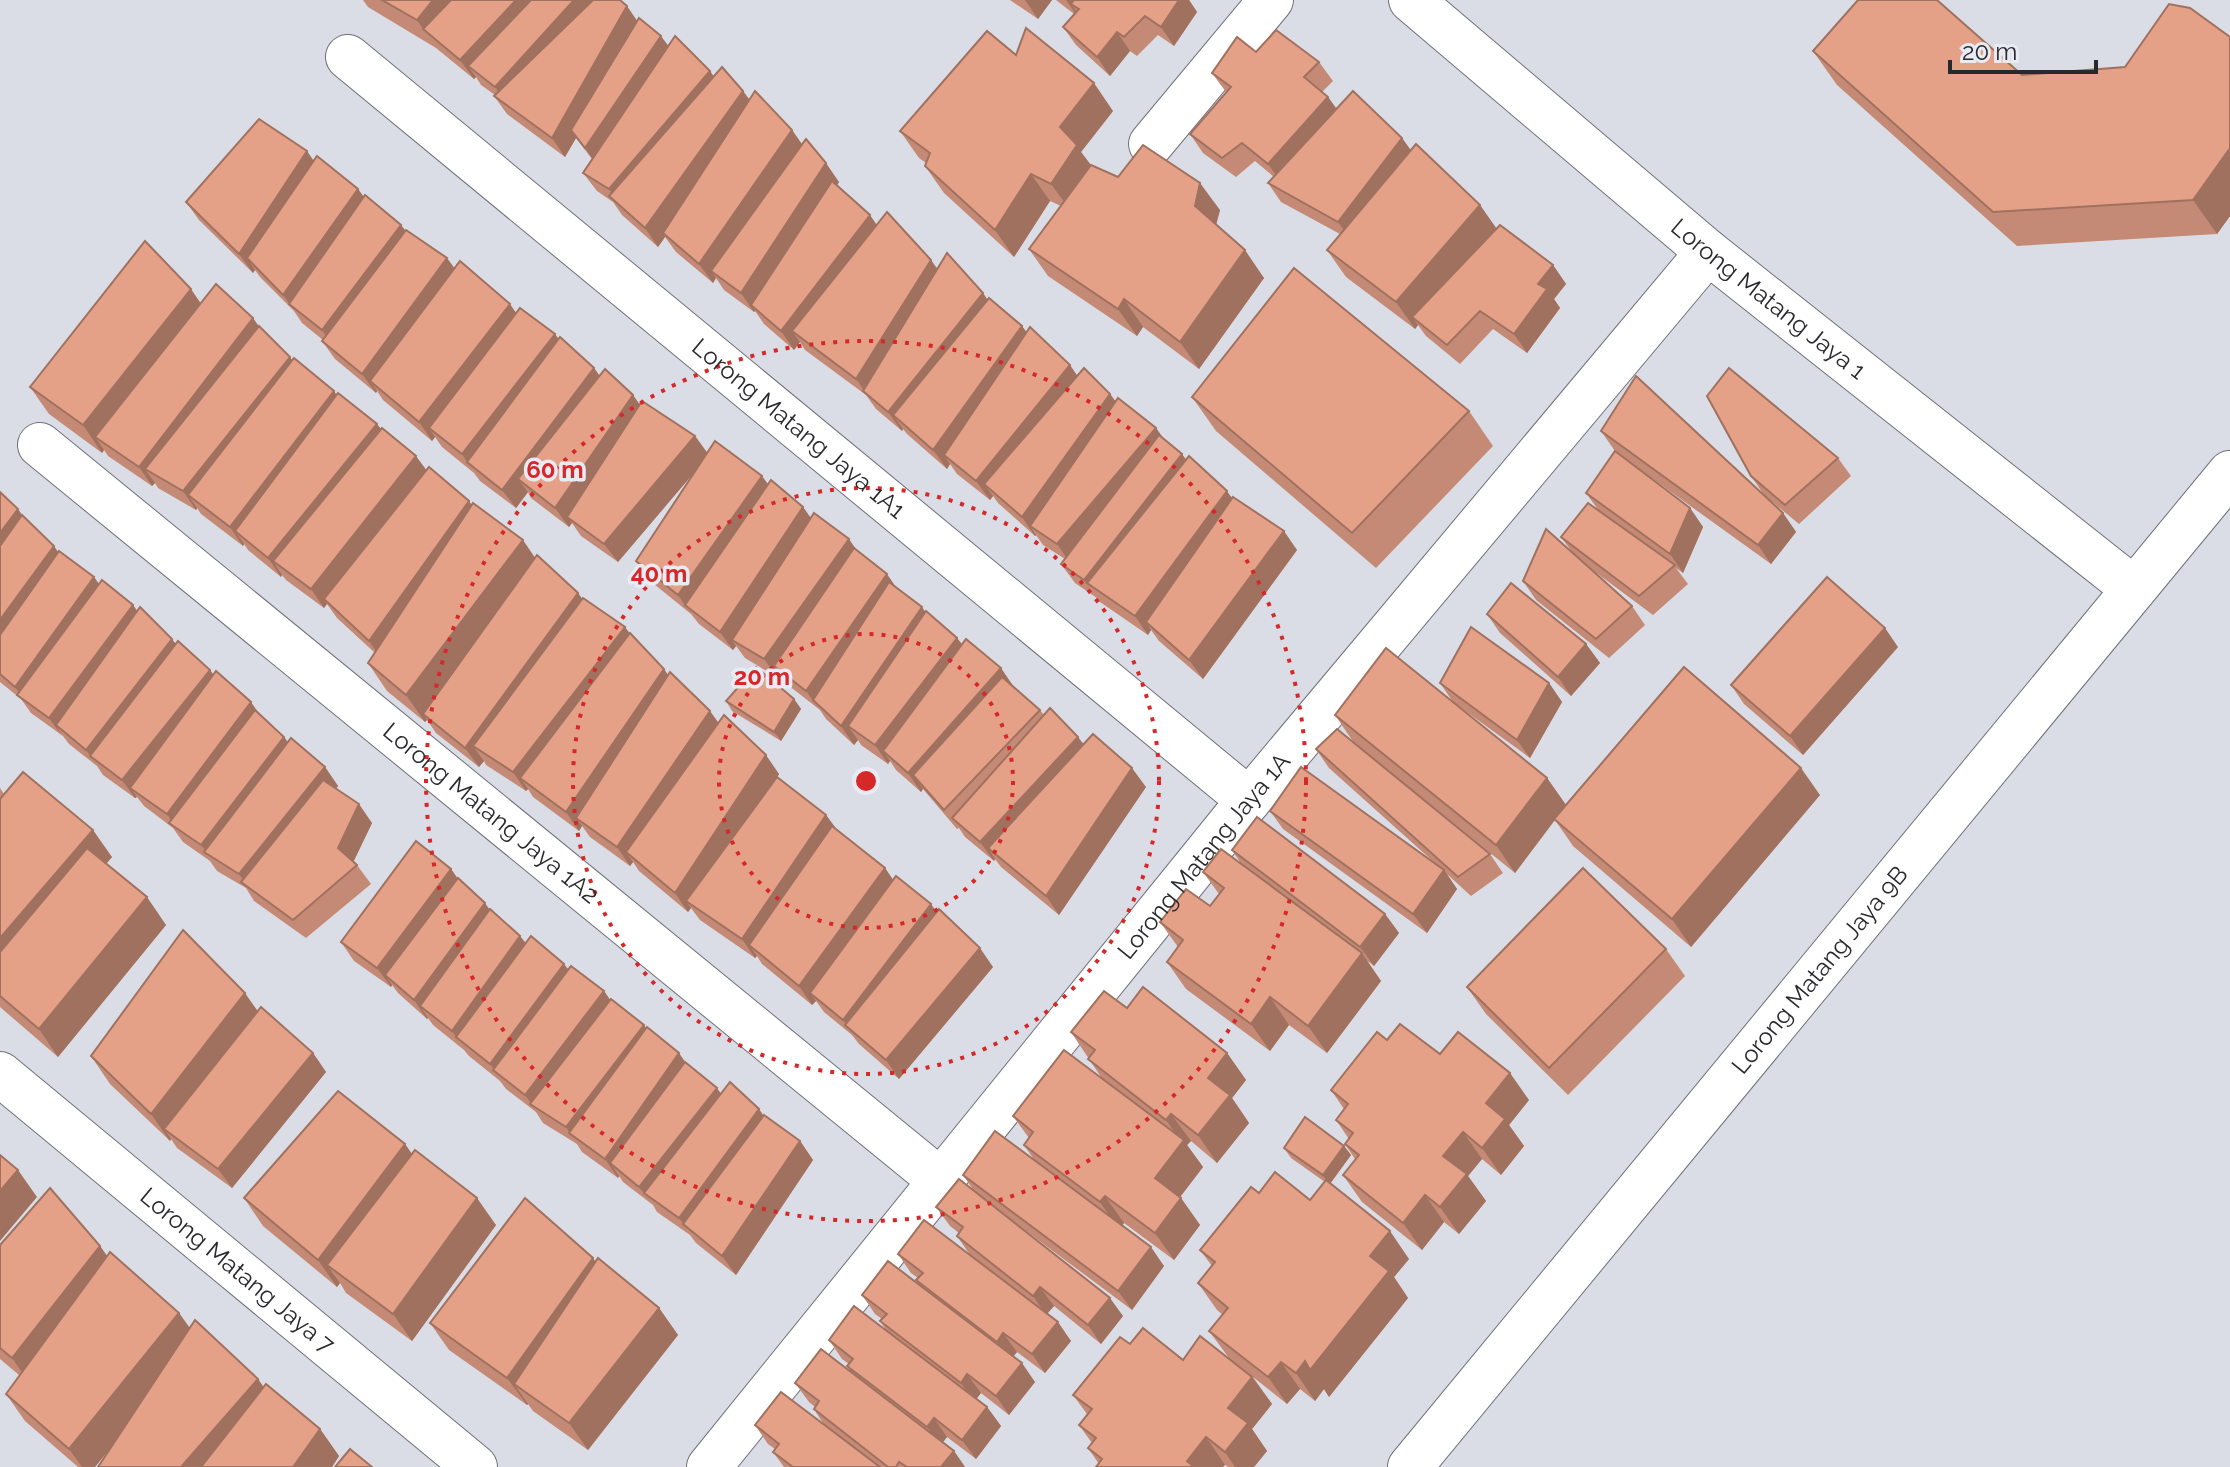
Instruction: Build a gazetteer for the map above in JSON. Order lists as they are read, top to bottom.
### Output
{
  "streets": {
    "street": [
      "Lorong Matang Jaya 1",
      "Lorong Matang Jaya 1A1",
      "Lorong Matang Jaya 1A2",
      "Lorong Matang Jaya 1A",
      "Lorong Matang Jaya 9B",
      "Lorong Matang Jaya 7"
    ]
  },
  "crossings": [
    ["Lorong Matang Jaya 1", "Lorong Matang Jaya 1A"],
    ["Lorong Matang Jaya 1", "Lorong Matang Jaya 9B"],
    ["Lorong Matang Jaya 1A1", "Lorong Matang Jaya 1A"],
    ["Lorong Matang Jaya 1A2", "Lorong Matang Jaya 1A"]
  ],
  "scale_bar": "20 m",
  "rings": ["60 m", "40 m", "20 m"]
}
